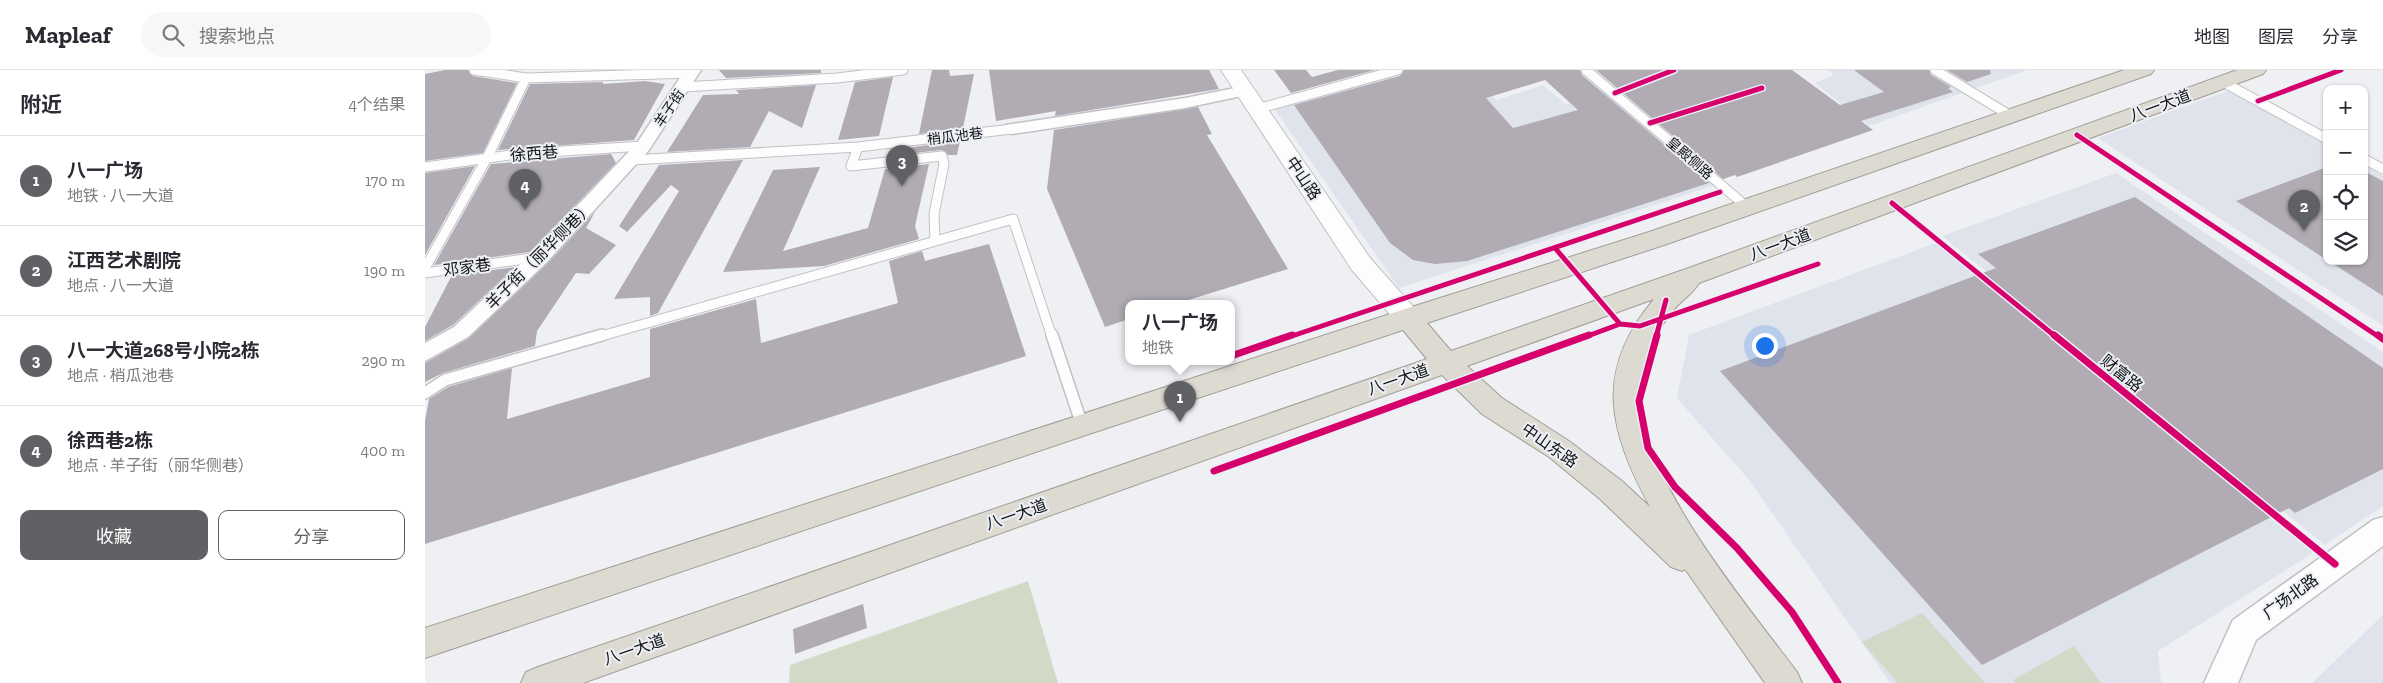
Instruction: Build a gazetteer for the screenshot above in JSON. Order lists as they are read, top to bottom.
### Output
{
  "streets": {
    "highway": ["八一大道", "中山东路"],
    "main road": ["中山路"],
    "street": [
      "羊子街",
      "梢瓜池巷",
      "羊子街（丽华侧巷）",
      "广场北路"
    ],
    "lane": ["徐西巷", "皇殿侧路", "邓家巷"],
    "cycle path": ["财富路"]
  },
  "crossings": [
    ["八一大道", "中山东路"],
    ["羊子街", "梢瓜池巷"],
    ["羊子街", "徐西巷"],
    ["羊子街", "羊子街（丽华侧巷）"],
    ["梢瓜池巷", "徐西巷"],
    ["梢瓜池巷", "中山路"],
    ["梢瓜池巷", "羊子街（丽华侧巷）"],
    ["徐西巷", "羊子街（丽华侧巷）"],
    ["中山路", "中山东路"],
    ["羊子街（丽华侧巷）", "邓家巷"]
  ],
  "page": {
    "header": "Mapleaf",
    "search": "搜索地点",
    "nav": ["地图", "图层", "分享"],
    "heading": ["附近", "4个结果"],
    "map_buttons": ["+", "−"],
    "list": [
      {
        "mark": "1",
        "name": "八一广场",
        "note": "地铁 · 八一大道",
        "value": "170 m"
      },
      {
        "mark": "2",
        "name": "江西艺术剧院",
        "note": "地点 · 八一大道",
        "value": "190 m"
      },
      {
        "mark": "3",
        "name": "八一大道268号小院2栋",
        "note": "地点 · 梢瓜池巷",
        "value": "290 m"
      },
      {
        "mark": "4",
        "name": "徐西巷2栋",
        "note": "地点 · 羊子街（丽华侧巷）",
        "value": "400 m"
      }
    ],
    "pins": [
      "3",
      "4",
      "2",
      "1"
    ],
    "popup": ["八一广场", "地铁"],
    "buttons": ["收藏", "分享"]
  }
}
